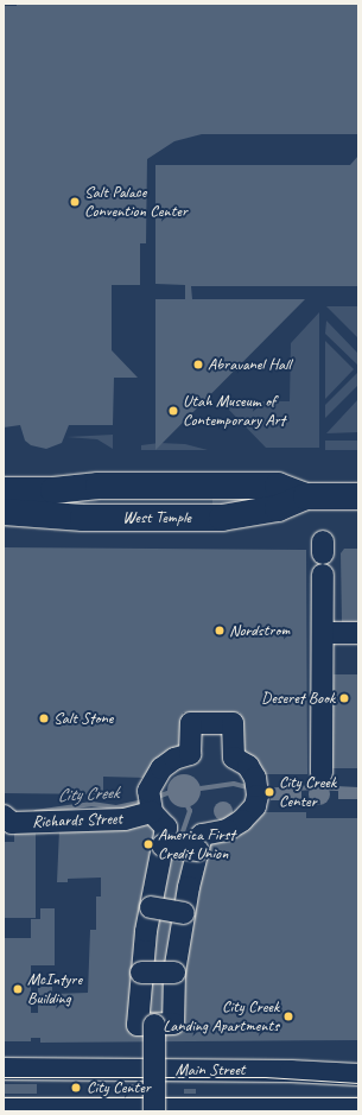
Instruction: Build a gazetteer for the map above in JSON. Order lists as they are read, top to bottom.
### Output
{
  "streets": {
    "main road": ["West Temple"],
    "street": ["Richards Street", "Main Street"]
  },
  "water": ["City Creek"],
  "places": [
    "Salt Palace Convention Center",
    "Abravanel Hall",
    "Utah Museum of Contemporary Art",
    "Nordstrom",
    "Deseret Book",
    "Salt Stone",
    "City Creek Center",
    "America First Credit Union",
    "McIntyre Building",
    "City Creek Landing Apartments",
    "City Center"
  ]
}
